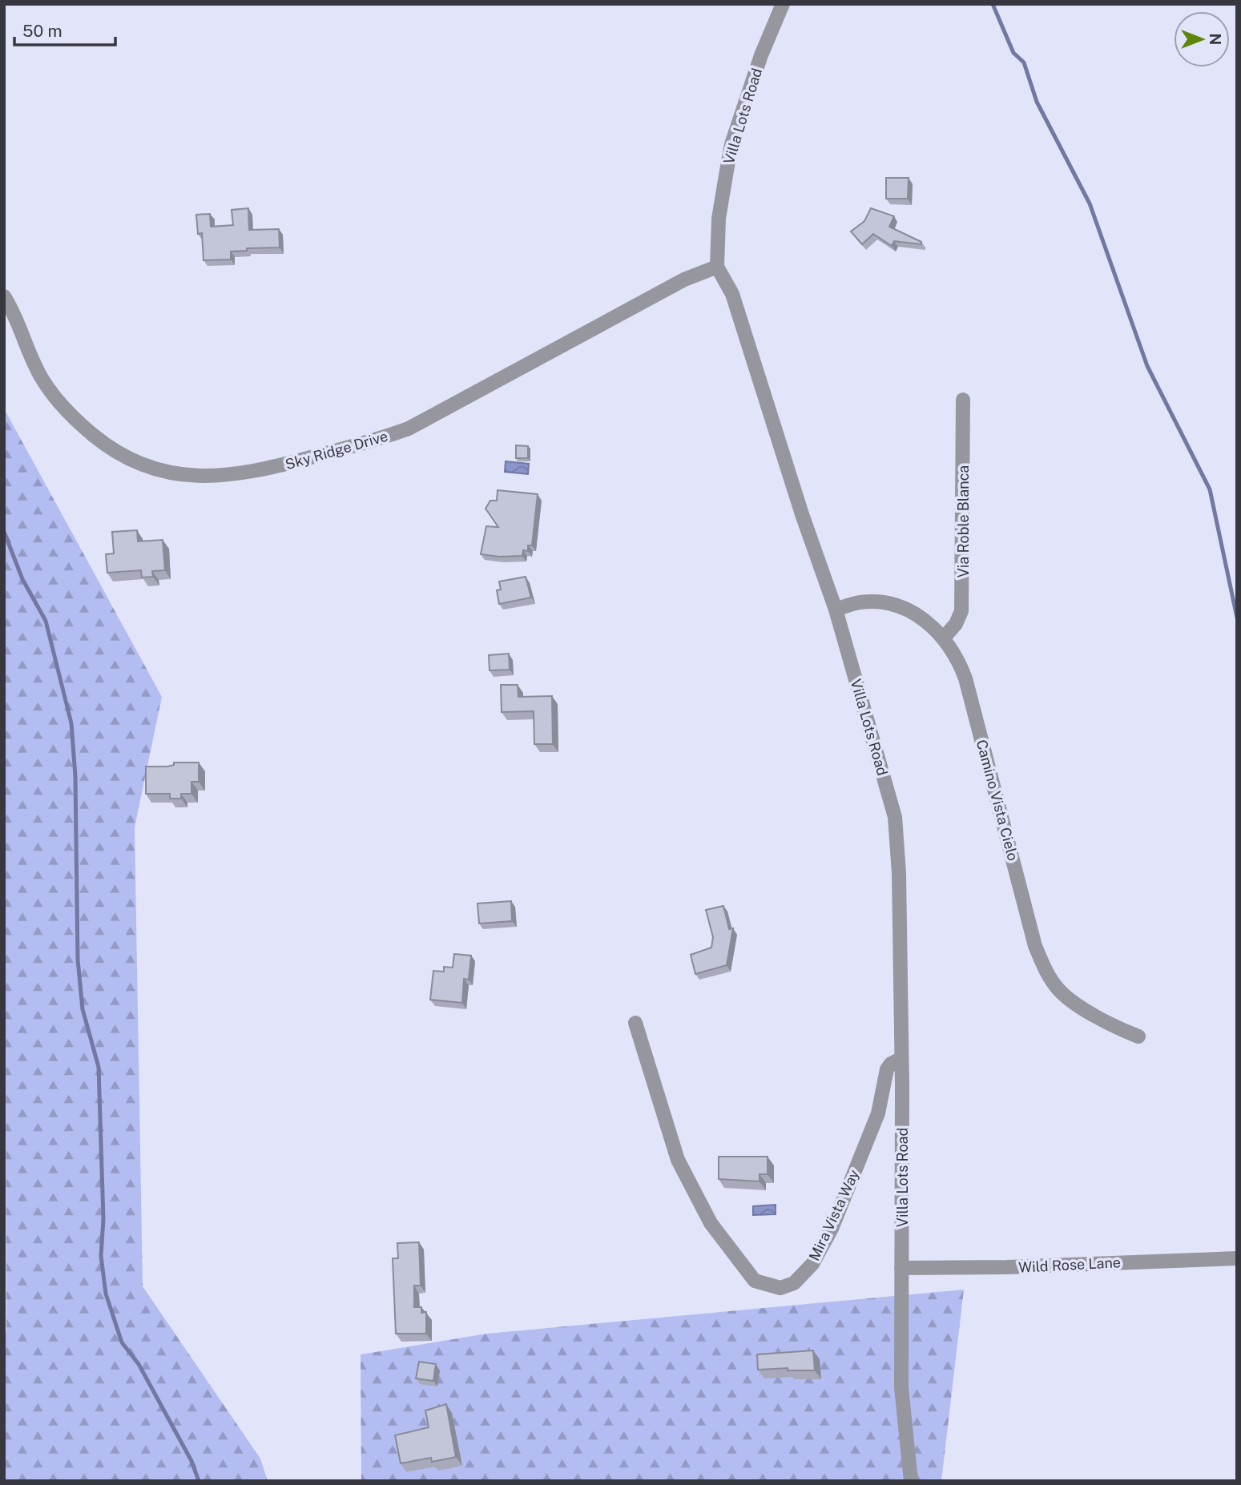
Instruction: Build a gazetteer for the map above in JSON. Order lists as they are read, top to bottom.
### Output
{
  "streets": {
    "street": [
      "Villa Lots Road",
      "Sky Ridge Drive",
      "Via Roble Blanca",
      "Camino Vista Cielo",
      "Mira Vista Way",
      "Wild Rose Lane"
    ]
  },
  "crossings": [
    ["Villa Lots Road", "Sky Ridge Drive"],
    ["Villa Lots Road", "Camino Vista Cielo"],
    ["Villa Lots Road", "Mira Vista Way"],
    ["Villa Lots Road", "Wild Rose Lane"],
    ["Via Roble Blanca", "Camino Vista Cielo"]
  ],
  "scale_bar": "50 m",
  "north": "right"
}
